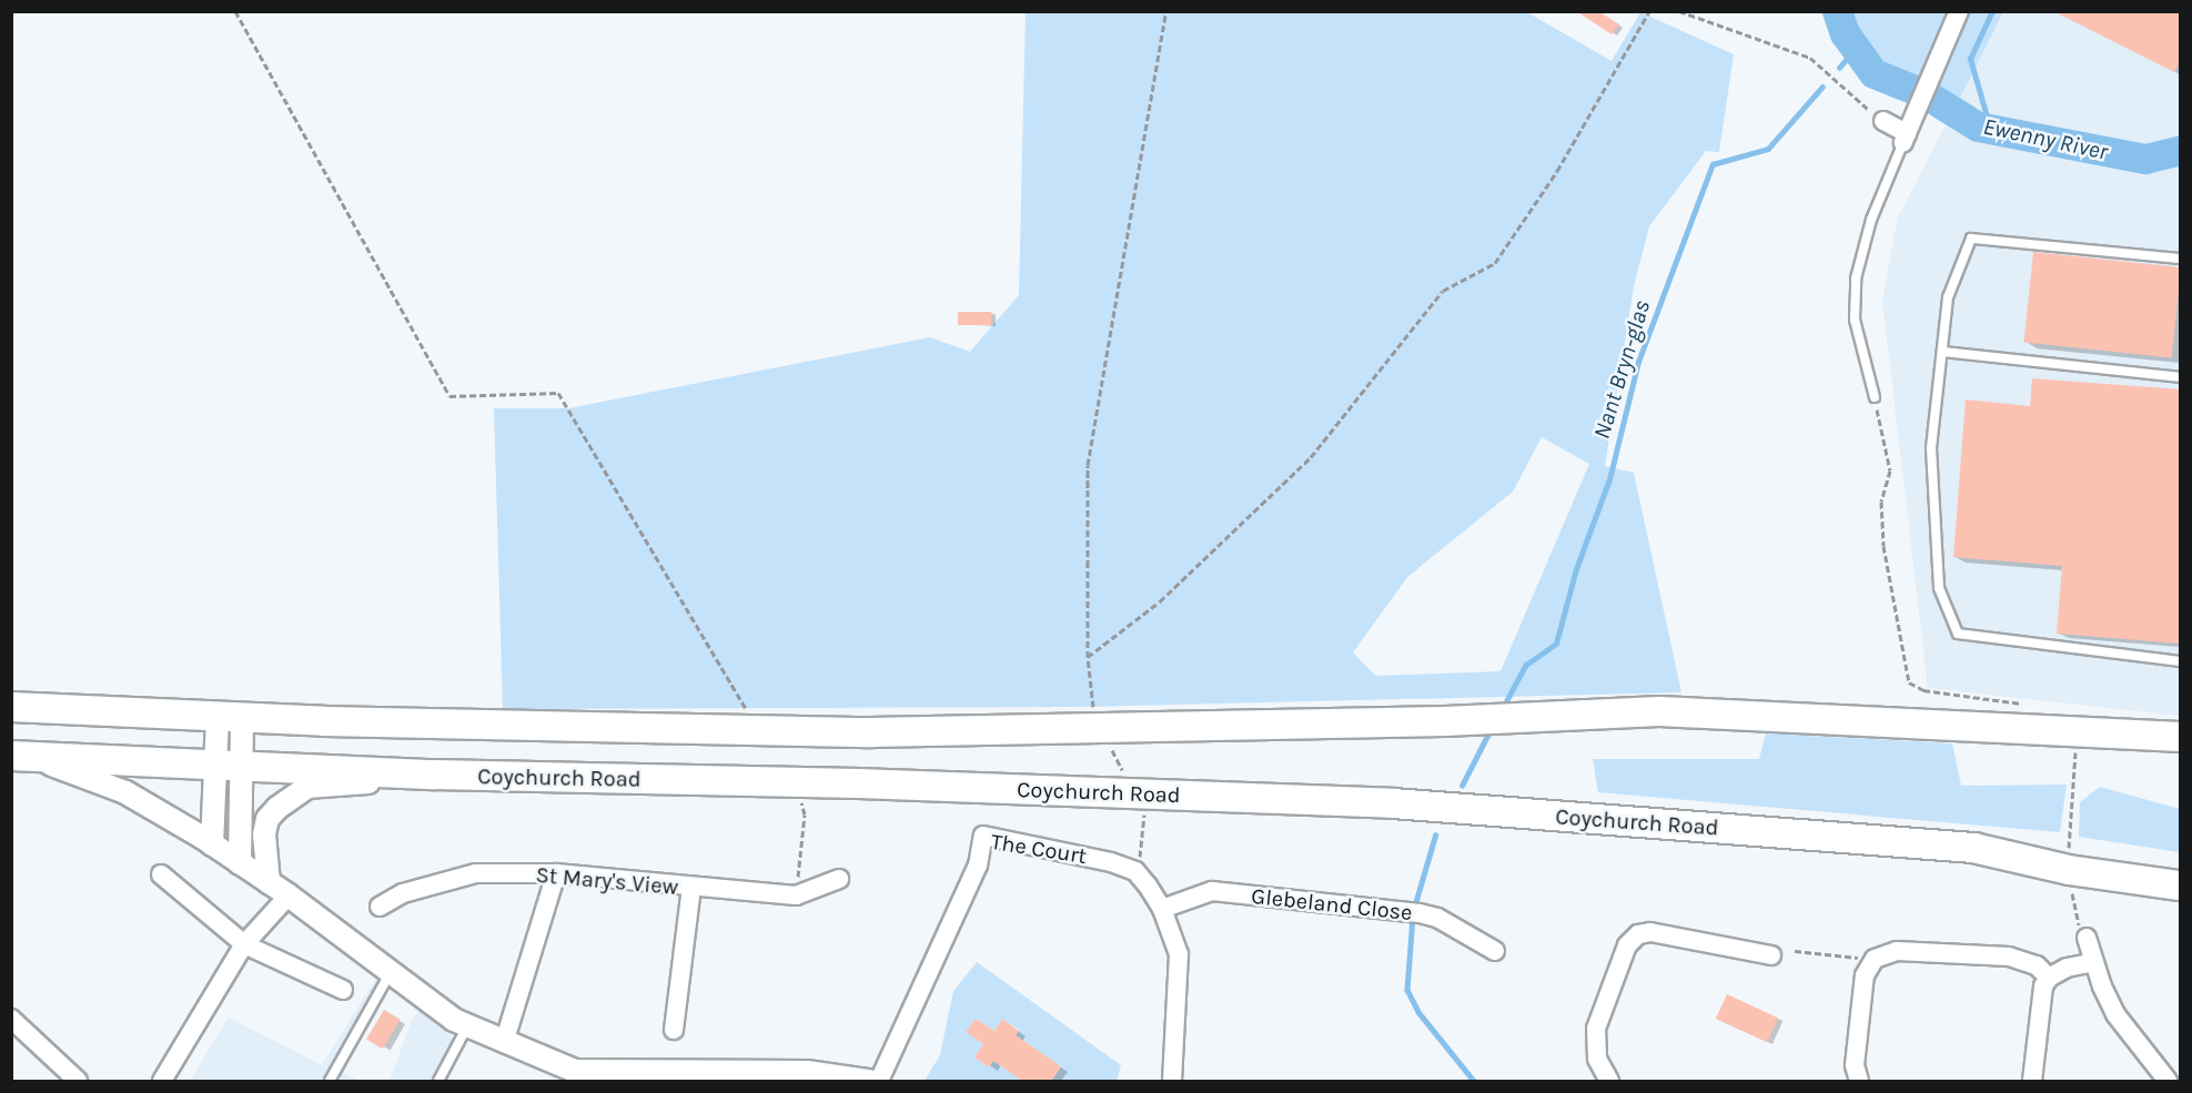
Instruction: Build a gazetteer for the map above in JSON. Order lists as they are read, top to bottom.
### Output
{
  "streets": {
    "main road": ["Coychurch Road"],
    "street": ["The Court", "St Mary's View", "Glebeland Close"]
  },
  "water": ["Ewenny River", "Nant Bryn-glas"]
}
